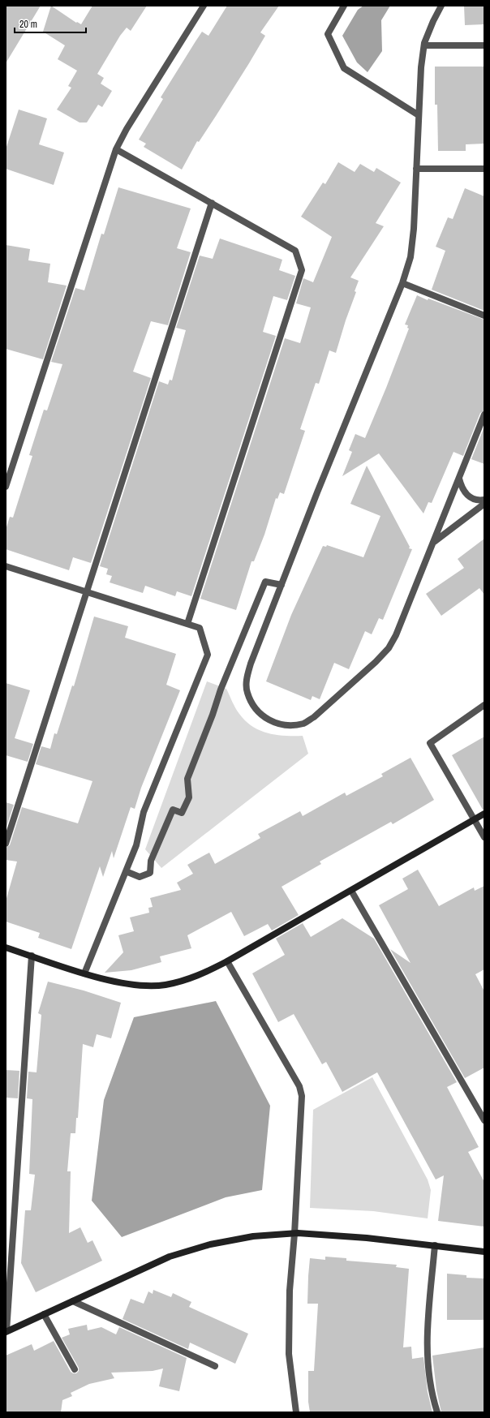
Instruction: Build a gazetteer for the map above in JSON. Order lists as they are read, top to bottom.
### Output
{
  "scale_bar": "20 m"
}
